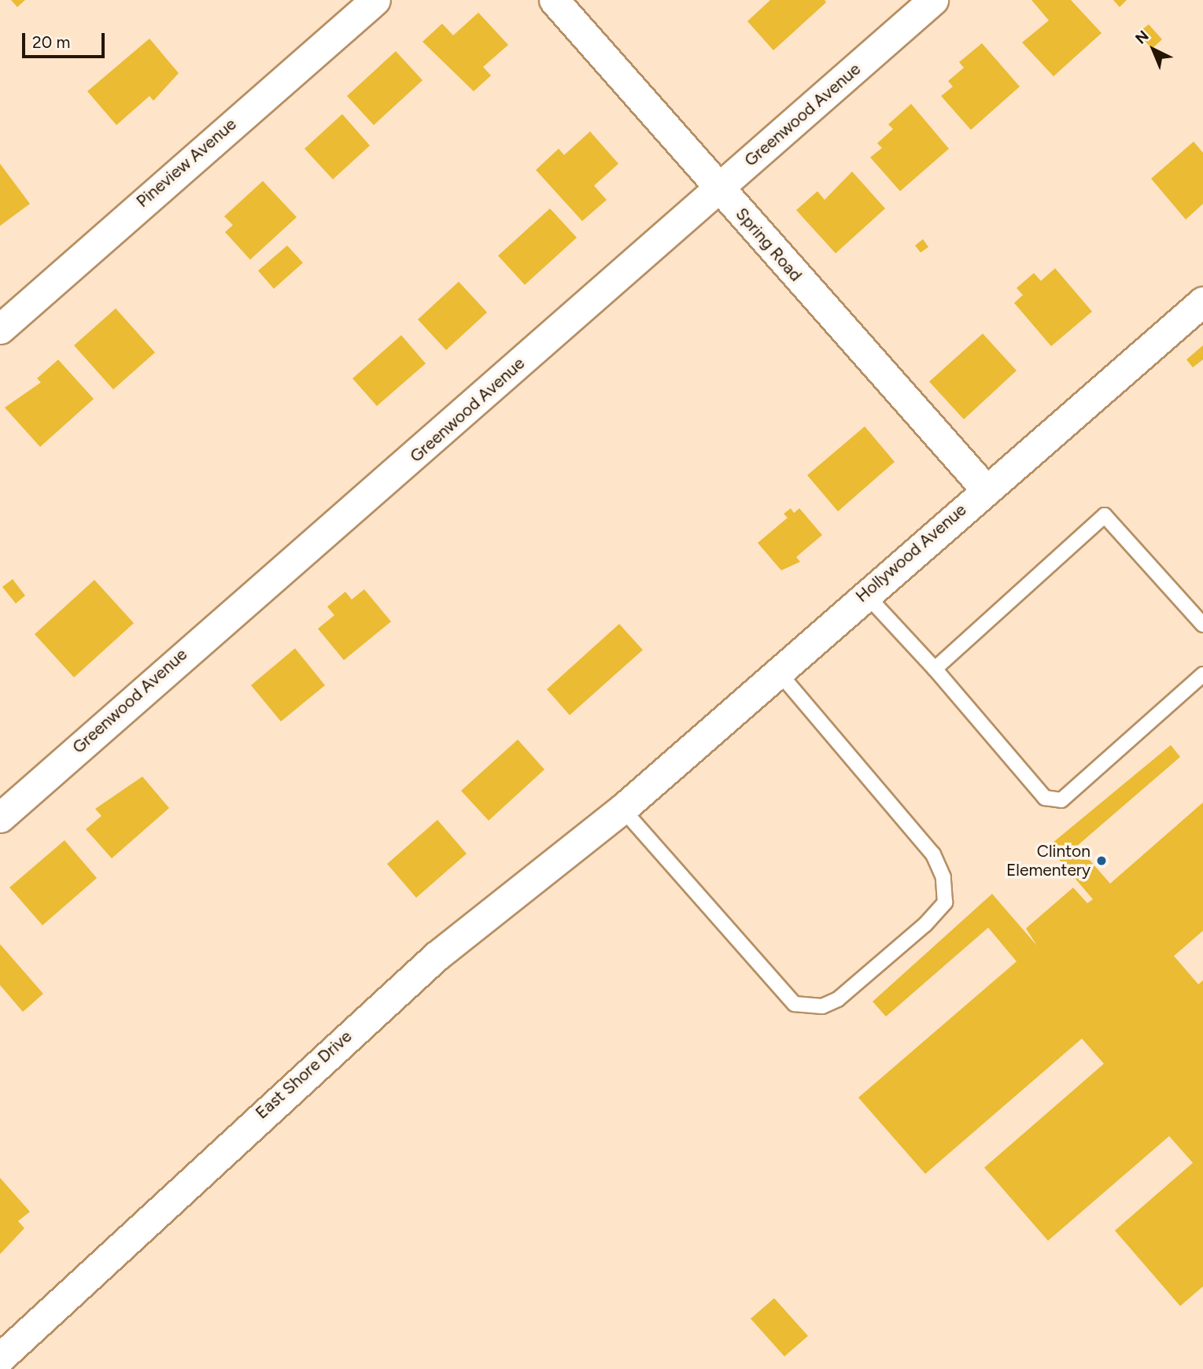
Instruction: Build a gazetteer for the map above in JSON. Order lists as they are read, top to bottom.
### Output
{
  "streets": {
    "street": [
      "Greenwood Avenue",
      "Pineview Avenue",
      "Spring Road",
      "Hollywood Avenue",
      "East Shore Drive"
    ]
  },
  "crossings": [
    ["Greenwood Avenue", "Spring Road"],
    ["Spring Road", "Hollywood Avenue"],
    ["Hollywood Avenue", "East Shore Drive"]
  ],
  "places": ["Clinton Elementery"],
  "scale_bar": "20 m",
  "north": "top left"
}
